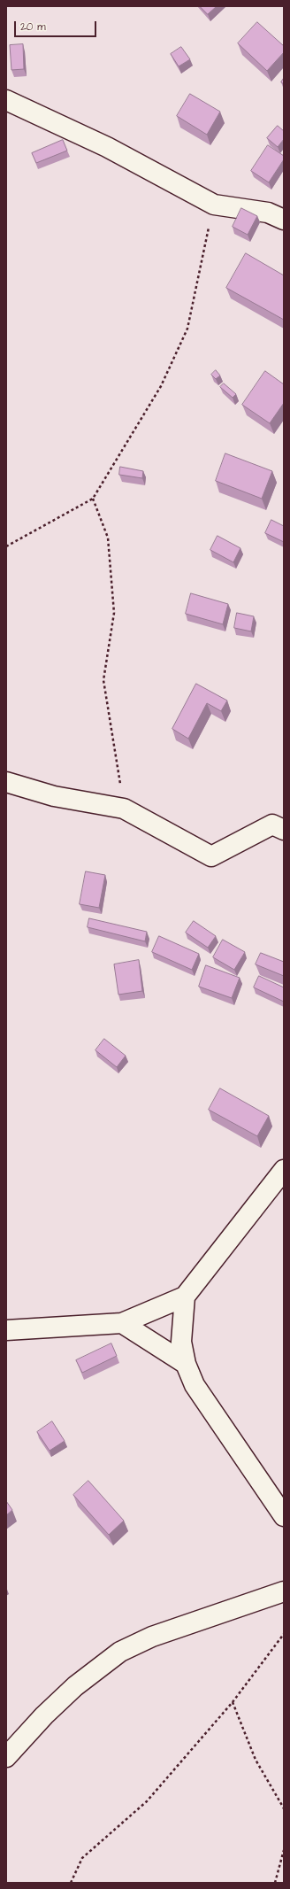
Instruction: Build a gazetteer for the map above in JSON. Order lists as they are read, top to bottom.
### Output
{
  "scale_bar": "20 m"
}
